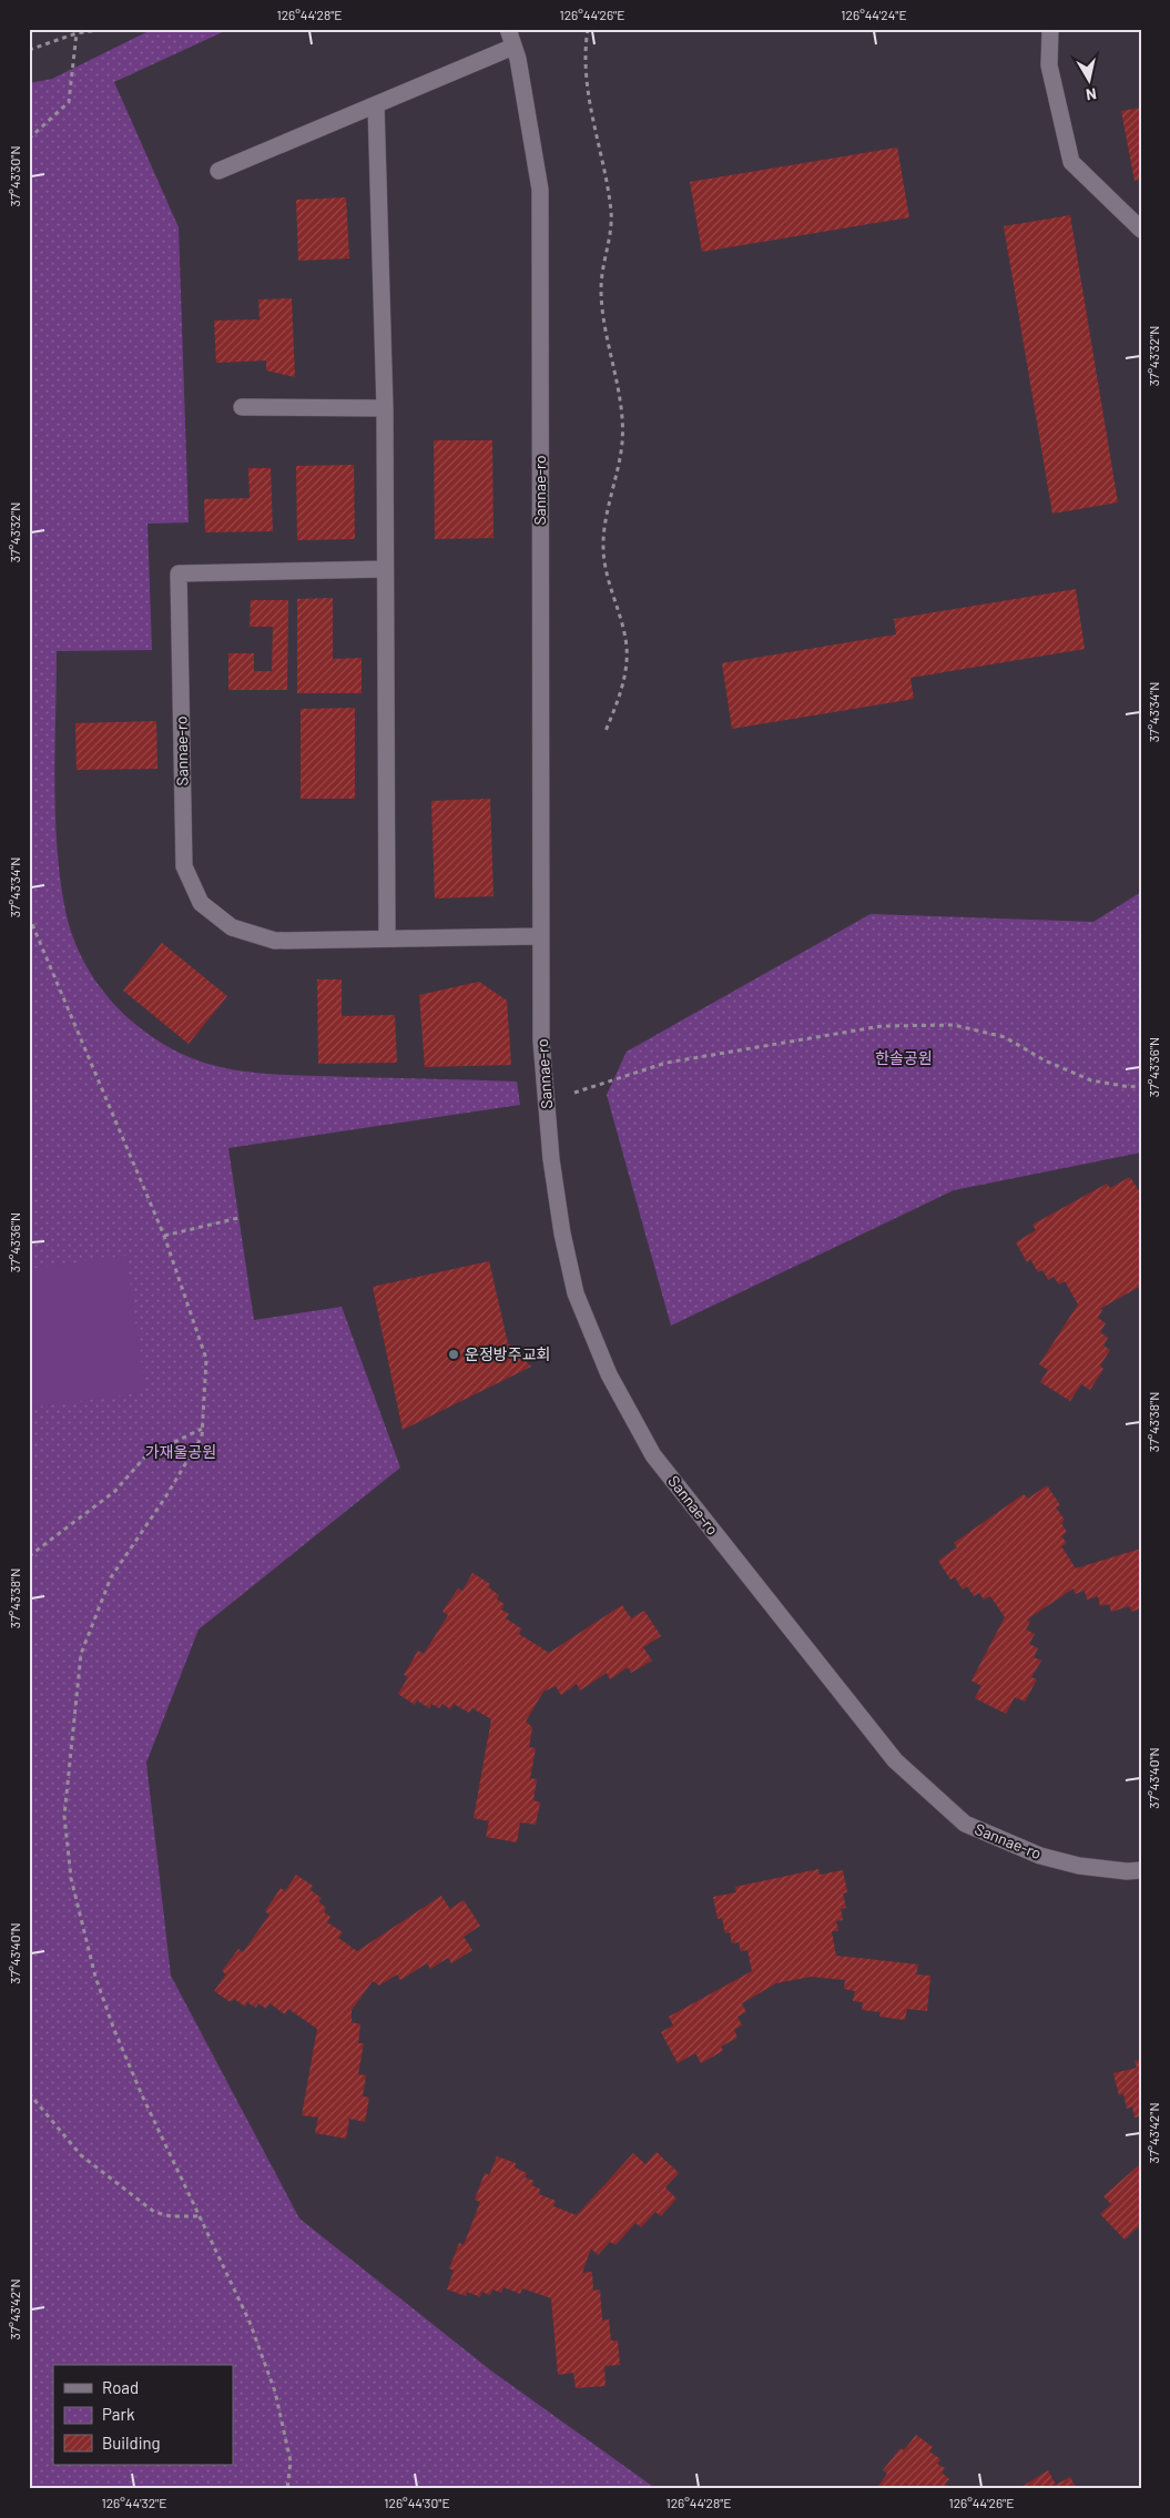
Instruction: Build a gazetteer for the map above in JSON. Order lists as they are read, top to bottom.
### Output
{
  "streets": {
    "street": ["Sannae-ro"]
  },
  "parks": ["한솔공원", "가재울공원"],
  "places": ["운정방주교회"],
  "legend": ["Road", "Park", "Building"],
  "north": "bottom",
  "coordinates": [
    "126°44'28\"E",
    "126°44'26\"E",
    "126°44'24\"E",
    "37°43'30\"N",
    "37°43'32\"N",
    "37°43'34\"N",
    "37°43'36\"N",
    "37°43'38\"N",
    "37°43'40\"N",
    "37°43'42\"N",
    "126°44'32\"E",
    "126°44'30\"E"
  ]
}
